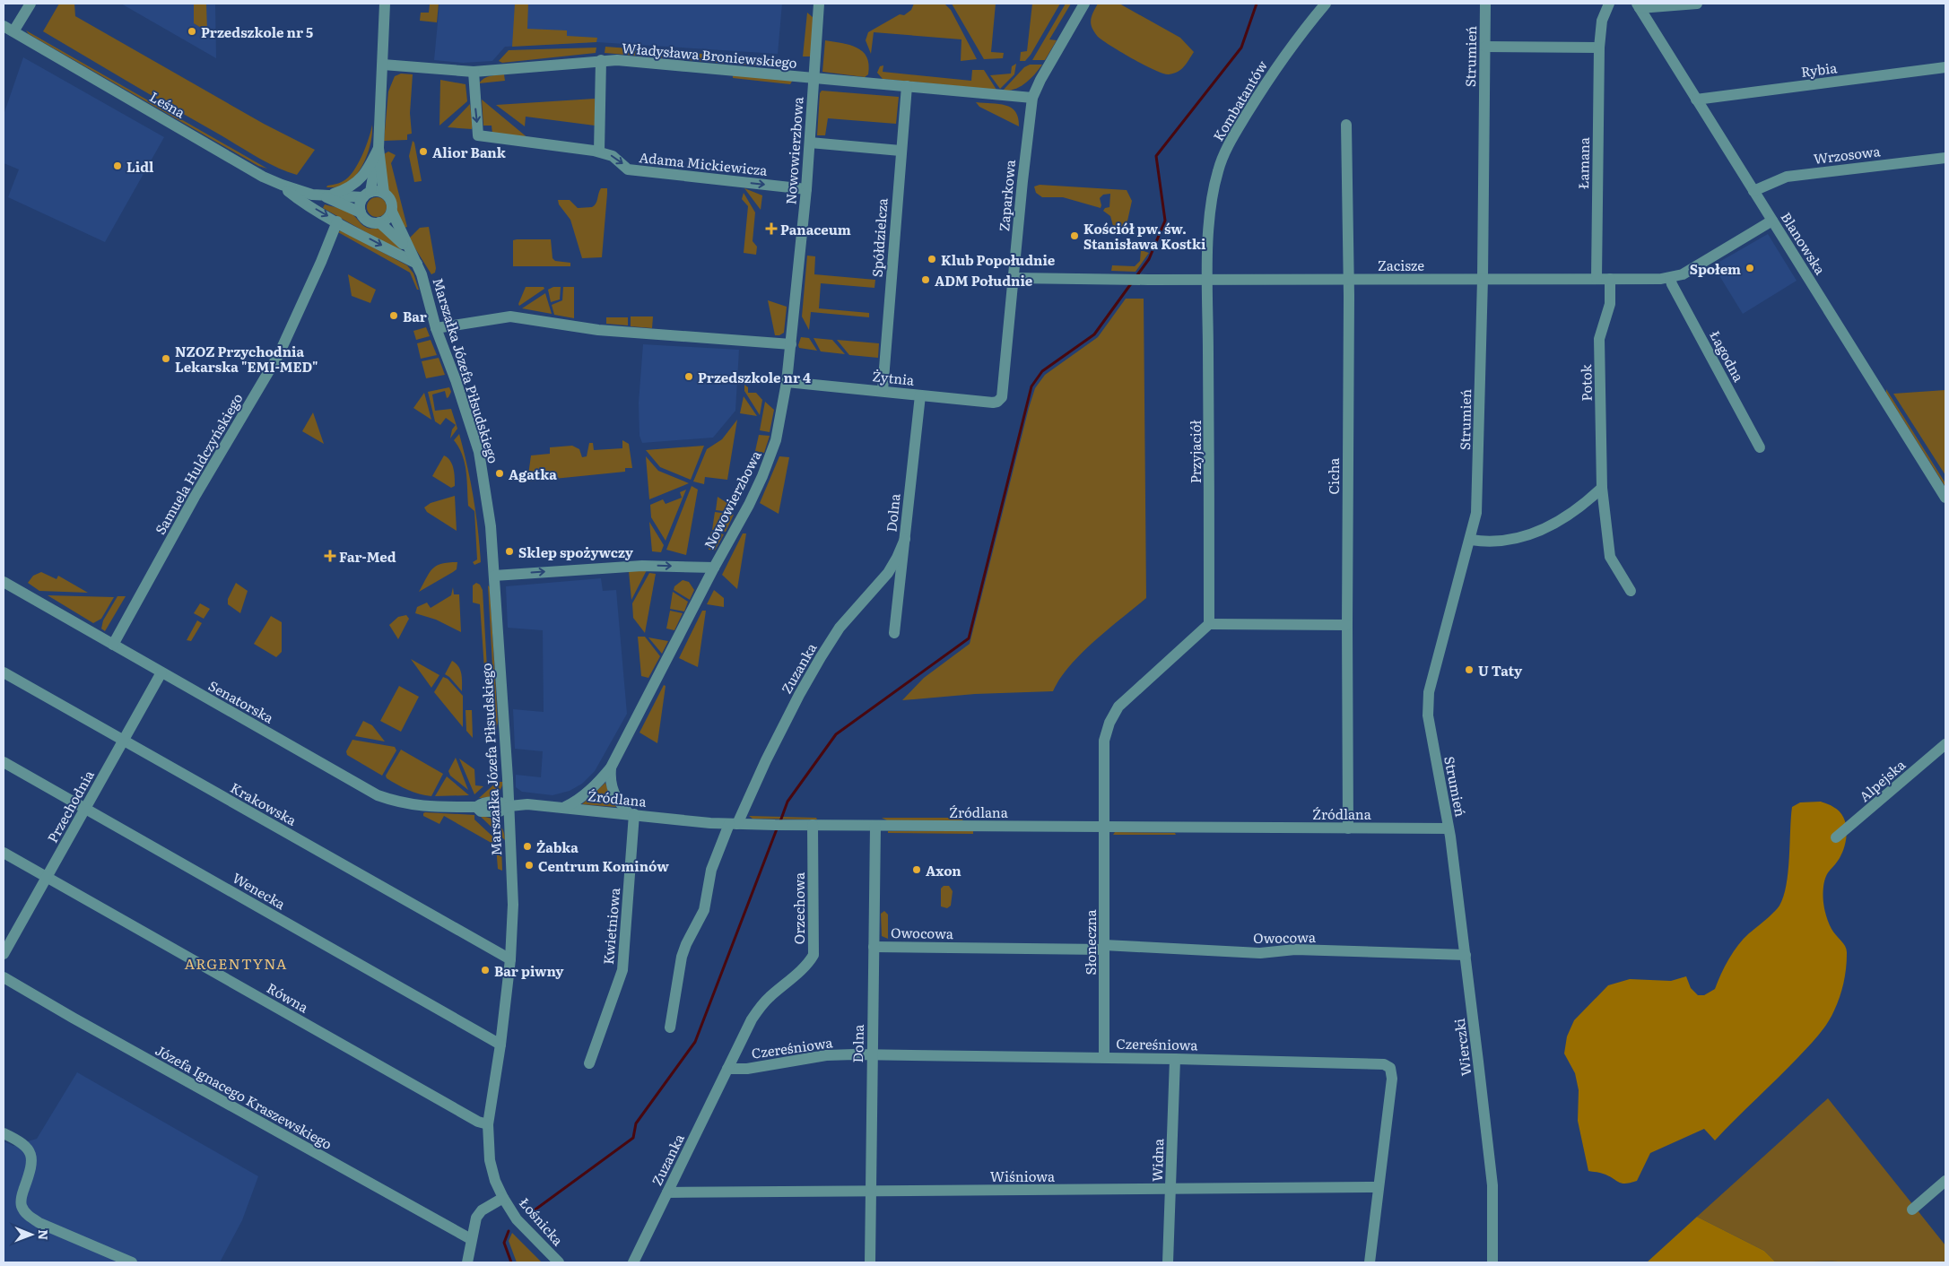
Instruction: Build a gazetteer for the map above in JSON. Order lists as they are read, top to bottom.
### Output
{
  "streets": {
    "street": [
      "Władysława Broniewskiego",
      "Strumień",
      "Rybia",
      "Kombatantów",
      "Leśna",
      "Nowowierzbowa",
      "Wrzosowa",
      "Adama Mickiewicza",
      "Łamana",
      "Zaparkowa",
      "Spółdzielcza",
      "Blanowska",
      "Zacisze",
      "Łagodna",
      "Marszałka Józefa Piłsudskiego",
      "Żytnia",
      "Potok",
      "Przyjaciół",
      "Samuela Huldczyńskiego",
      "Cicha",
      "Dolna",
      "Zuzanka",
      "Senatorska",
      "Alpejska",
      "Źródlana",
      "Krakowska",
      "Przechodnia",
      "Wenecka",
      "Orzechowa",
      "Kwietniowa",
      "Owocowa",
      "Słoneczna",
      "Równa",
      "Czereśniowa",
      "Wierczki",
      "Józefa Ignacego Kraszewskiego",
      "Widna",
      "Wiśniowa",
      "Łośnicka"
    ]
  },
  "crossings": [
    ["Władysława Broniewskiego", "Nowowierzbowa"],
    ["Władysława Broniewskiego", "Adama Mickiewicza"],
    ["Władysława Broniewskiego", "Zaparkowa"],
    ["Władysława Broniewskiego", "Spółdzielcza"],
    ["Strumień", "Zacisze"],
    ["Strumień", "Źródlana"],
    ["Strumień", "Wierczki"],
    ["Rybia", "Blanowska"],
    ["Kombatantów", "Zacisze"],
    ["Kombatantów", "Przyjaciół"],
    ["Leśna", "Marszałka Józefa Piłsudskiego"],
    ["Nowowierzbowa", "Adama Mickiewicza"],
    ["Nowowierzbowa", "Żytnia"],
    ["Nowowierzbowa", "Źródlana"],
    ["Wrzosowa", "Blanowska"],
    ["Łamana", "Zacisze"],
    ["Zaparkowa", "Zacisze"],
    ["Zaparkowa", "Żytnia"],
    ["Spółdzielcza", "Żytnia"],
    ["Blanowska", "Zacisze"],
    ["Zacisze", "Łagodna"],
    ["Zacisze", "Potok"],
    ["Zacisze", "Przyjaciół"],
    ["Zacisze", "Cicha"],
    ["Marszałka Józefa Piłsudskiego", "Senatorska"],
    ["Marszałka Józefa Piłsudskiego", "Źródlana"],
    ["Marszałka Józefa Piłsudskiego", "Krakowska"],
    ["Marszałka Józefa Piłsudskiego", "Wenecka"],
    ["Marszałka Józefa Piłsudskiego", "Równa"],
    ["Marszałka Józefa Piłsudskiego", "Łośnicka"],
    ["Żytnia", "Dolna"],
    ["Samuela Huldczyńskiego", "Senatorska"],
    ["Cicha", "Źródlana"],
    ["Dolna", "Zuzanka"],
    ["Dolna", "Źródlana"],
    ["Dolna", "Owocowa"],
    ["Dolna", "Czereśniowa"],
    ["Dolna", "Wiśniowa"],
    ["Zuzanka", "Źródlana"],
    ["Zuzanka", "Orzechowa"],
    ["Zuzanka", "Czereśniowa"],
    ["Zuzanka", "Wiśniowa"],
    ["Senatorska", "Źródlana"],
    ["Senatorska", "Przechodnia"],
    ["Źródlana", "Orzechowa"],
    ["Źródlana", "Kwietniowa"],
    ["Źródlana", "Słoneczna"],
    ["Źródlana", "Wierczki"],
    ["Krakowska", "Przechodnia"],
    ["Przechodnia", "Wenecka"],
    ["Przechodnia", "Równa"],
    ["Orzechowa", "Czereśniowa"],
    ["Owocowa", "Słoneczna"],
    ["Owocowa", "Wierczki"],
    ["Słoneczna", "Czereśniowa"],
    ["Czereśniowa", "Widna"],
    ["Czereśniowa", "Wiśniowa"],
    ["Widna", "Wiśniowa"]
  ],
  "one_way": ["Adama Mickiewicza"],
  "districts": ["ARGENTYNA"],
  "places": {
    "other": [
      "Przedszkole nr 5",
      "Alior Bank",
      "Lidl",
      "Kościół pw. św. Stanisława Kostki",
      "Klub Popołudnie",
      "Społem",
      "ADM Południe",
      "Bar",
      "NZOZ Przychodnia Lekarska \"EMI-MED\"",
      "Przedszkole nr 4",
      "Agatka",
      "Sklep spożywczy",
      "U Taty",
      "Żabka",
      "Centrum Kominów",
      "Axon",
      "Bar piwny"
    ],
    "health": ["Panaceum", "Far-Med"]
  },
  "north": "right"
}
